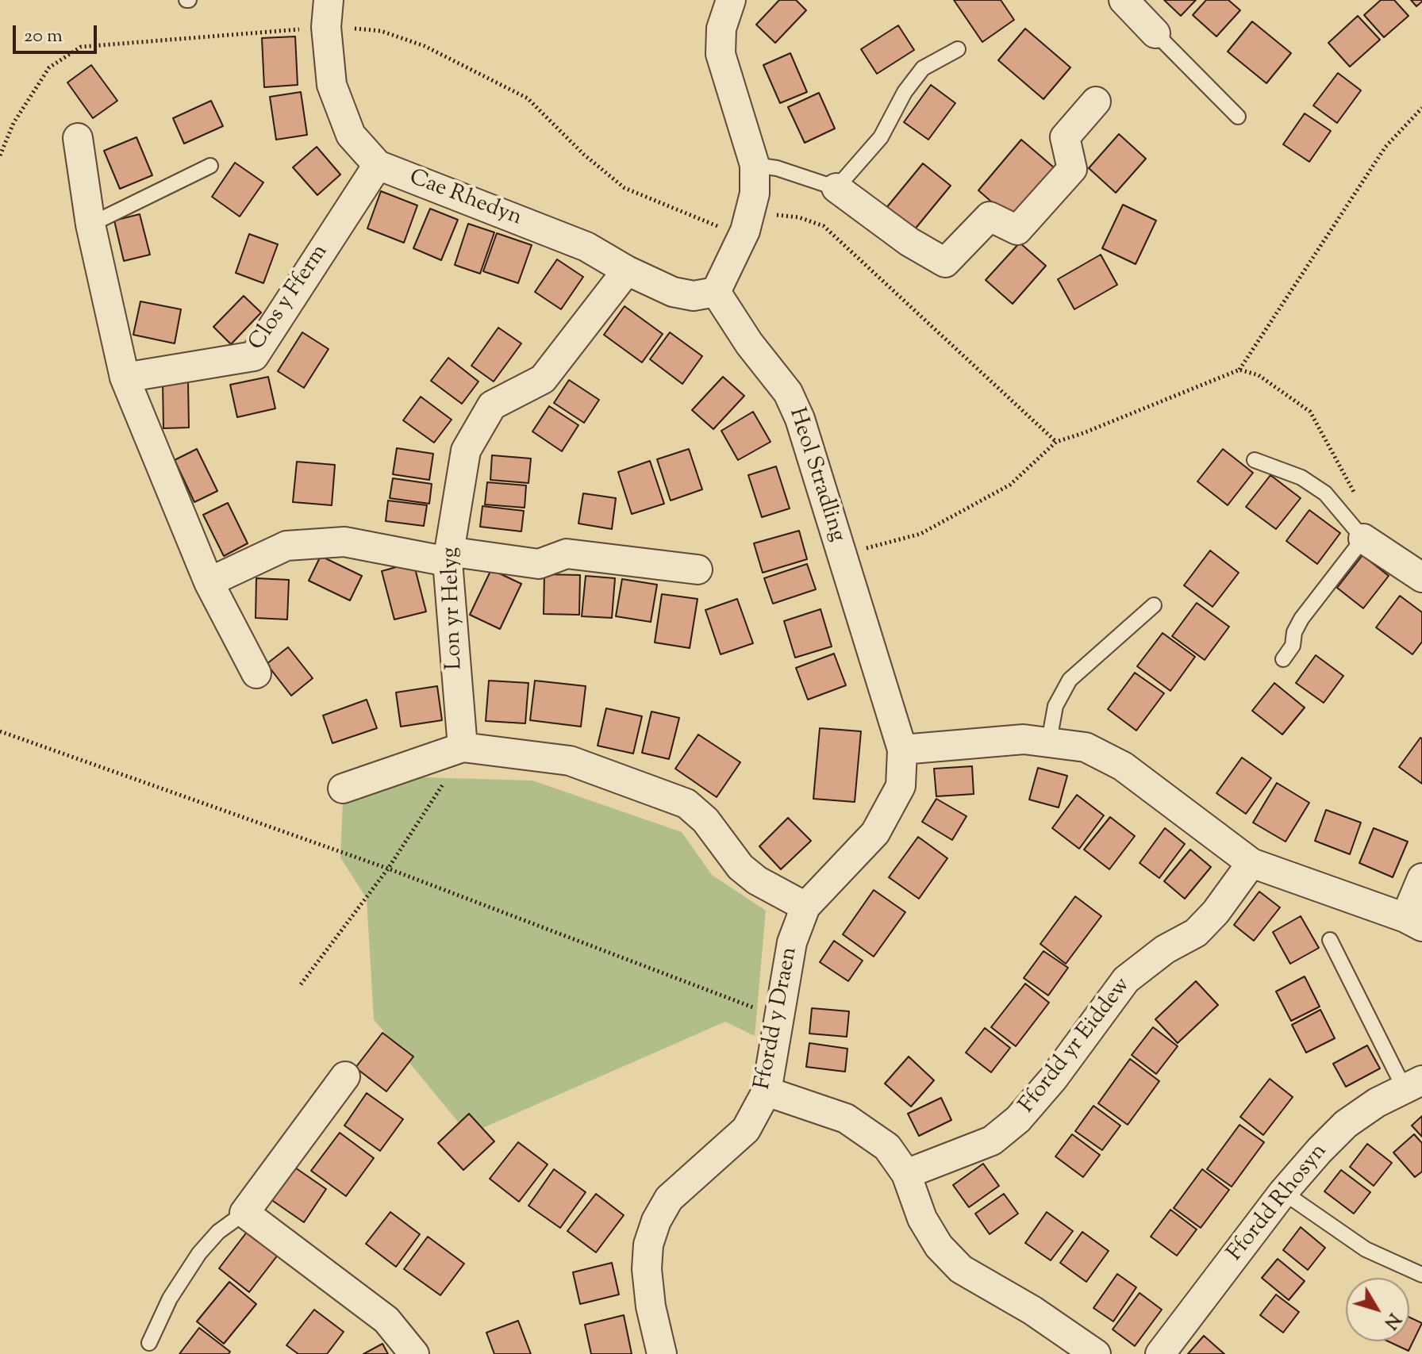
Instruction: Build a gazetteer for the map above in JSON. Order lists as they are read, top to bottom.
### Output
{
  "streets": {
    "street": [
      "Cae Rhedyn",
      "Clos y Fferm",
      "Heol Stradling",
      "Lon yr Helyg",
      "Ffordd y Draen",
      "Ffordd yr Eiddew",
      "Ffordd Rhosyn"
    ]
  },
  "crossings": [
    ["Cae Rhedyn", "Clos y Fferm"],
    ["Cae Rhedyn", "Heol Stradling"],
    ["Cae Rhedyn", "Lon yr Helyg"],
    ["Heol Stradling", "Ffordd y Draen"]
  ],
  "scale_bar": "20 m",
  "north": "bottom right"
}
